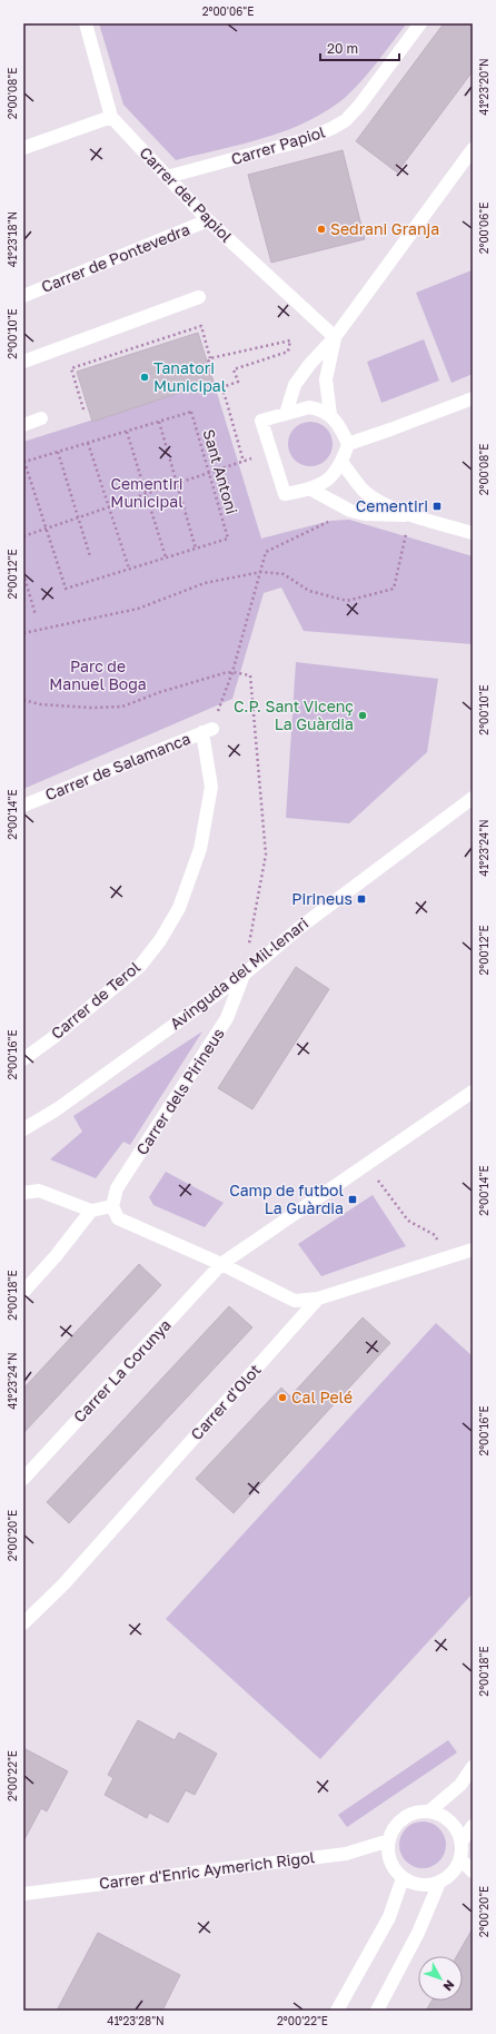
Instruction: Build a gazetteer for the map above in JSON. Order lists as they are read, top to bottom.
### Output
{
  "streets": {
    "street": [
      "Carrer Papiol",
      "Carrer del Papiol",
      "Carrer de Pontevedra",
      "Carrer de Salamanca",
      "Avinguda del Mil·lenari",
      "Carrer de Terol",
      "Carrer dels Pirineus",
      "Carrer La Corunya",
      "Carrer d'Olot",
      "Carrer d'Enric Aymerich Rigol"
    ],
    "path": ["Sant Antoni"]
  },
  "crossings": [
    ["Carrer Papiol", "Carrer del Papiol"],
    ["Carrer del Papiol", "Carrer de Pontevedra"],
    ["Carrer de Salamanca", "Carrer de Terol"],
    ["Avinguda del Mil·lenari", "Carrer dels Pirineus"]
  ],
  "parks": ["Cementiri Municipal", "Parc de Manuel Boga"],
  "places": {
    "other": [
      "Sedrani Granja",
      "Tanatori Municipal",
      "C.P. Sant Vicenç La Guàrdia",
      "Cal Pelé"
    ],
    "transit": ["Cementiri", "Pirineus", "Camp de futbol La Guàrdia"]
  },
  "scale_bar": "20 m",
  "north": "bottom right",
  "coordinates": [
    "2°00'06\"E",
    "41°23'20\"N",
    "2°00'08\"E",
    "41°23'18\"N",
    "2°00'10\"E",
    "2°00'12\"E",
    "2°00'14\"E",
    "41°23'24\"N",
    "2°00'16\"E",
    "2°00'18\"E",
    "2°00'20\"E",
    "2°00'22\"E",
    "41°23'28\"N"
  ]
}
